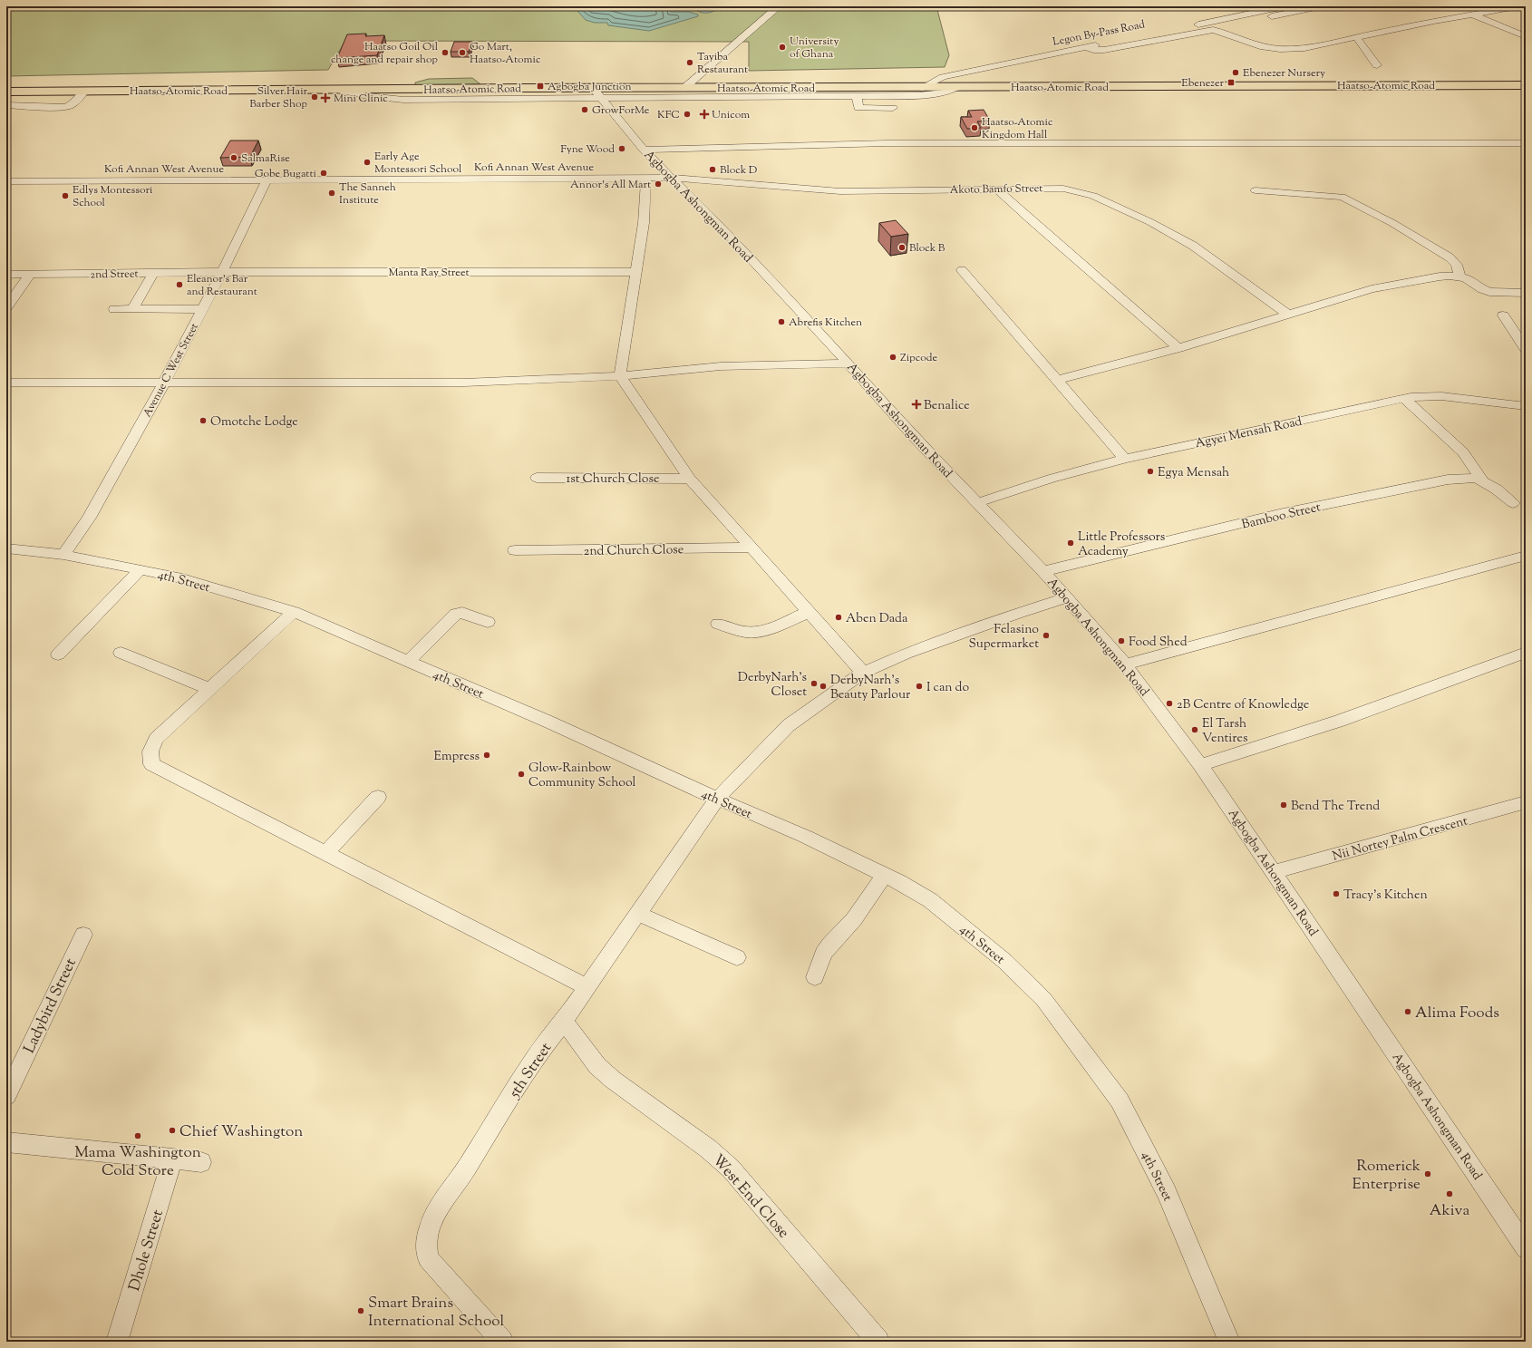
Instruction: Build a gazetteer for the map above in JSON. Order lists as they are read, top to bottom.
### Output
{
  "streets": {
    "main road": ["Haatso-Atomic Road"],
    "street": [
      "Legon By-Pass Road",
      "Kofi Annan West Avenue",
      "Akoto Bamfo Street",
      "Agbogba Ashongman Road",
      "Manta Ray Street",
      "2nd Street",
      "Avenue C West Street",
      "Agyei Mensah Road",
      "1st Church Close",
      "Bamboo Street",
      "2nd Church Close",
      "4th Street",
      "Nii Nortey Palm Crescent",
      "Ladybird Street",
      "5th Street",
      "West End Close",
      "Dhole Street"
    ]
  },
  "crossings": [
    ["Legon By-Pass Road", "Haatso-Atomic Road"],
    ["Haatso-Atomic Road", "Agbogba Ashongman Road"],
    ["Kofi Annan West Avenue", "Akoto Bamfo Street"],
    ["Kofi Annan West Avenue", "Agbogba Ashongman Road"],
    ["Kofi Annan West Avenue", "Avenue C West Street"],
    ["Akoto Bamfo Street", "Agbogba Ashongman Road"],
    ["Agbogba Ashongman Road", "Agyei Mensah Road"],
    ["Agbogba Ashongman Road", "Bamboo Street"],
    ["Agbogba Ashongman Road", "Nii Nortey Palm Crescent"],
    ["Agbogba Ashongman Road", "5th Street"],
    ["Manta Ray Street", "2nd Street"],
    ["Manta Ray Street", "Avenue C West Street"],
    ["2nd Street", "Avenue C West Street"],
    ["Avenue C West Street", "4th Street"],
    ["4th Street", "5th Street"],
    ["5th Street", "West End Close"]
  ],
  "places": {
    "other": [
      "University of Ghana",
      "Haatso Goil Oil change and repair shop",
      "Go Mart, Haatso-Atomic",
      "Tayiba Restaurant",
      "Ebenezer Nursery",
      "Silver Hair Barber Shop",
      "GrowForMe",
      "KFC",
      "Haatso-Atomic Kingdom Hall",
      "Fyne Wood",
      "SalmaRise",
      "Early Age Montessori School",
      "Block D",
      "Gobe Bugatti",
      "Annor's All Mart",
      "The Sanneh Institute",
      "Edlys Montessori School",
      "Block B",
      "Eleanor's Bar and Restaurant",
      "Abrefis Kitchen",
      "Zipcode",
      "Omotche Lodge",
      "Egya Mensah",
      "Little Professors Academy",
      "Aben Dada",
      "Felasino Supermarket",
      "Food Shed",
      "DerbyNarh’s Closet",
      "DerbyNarh’s Beauty Parlour",
      "I can do",
      "2B Centre of Knowledge",
      "El Tarsh Ventires",
      "Empress",
      "Glow-Rainbow Community School",
      "Bend The Trend",
      "Tracy's Kitchen",
      "Alima Foods",
      "Chief Washington",
      "Mama Washington Cold Store",
      "Romerick Enterprise",
      "Akiva",
      "Smart Brains International School"
    ],
    "transit": ["Ebenezer", "Agbogba Junction"],
    "health": ["Mini Clinic", "Unicom", "Benalice"]
  }
}
